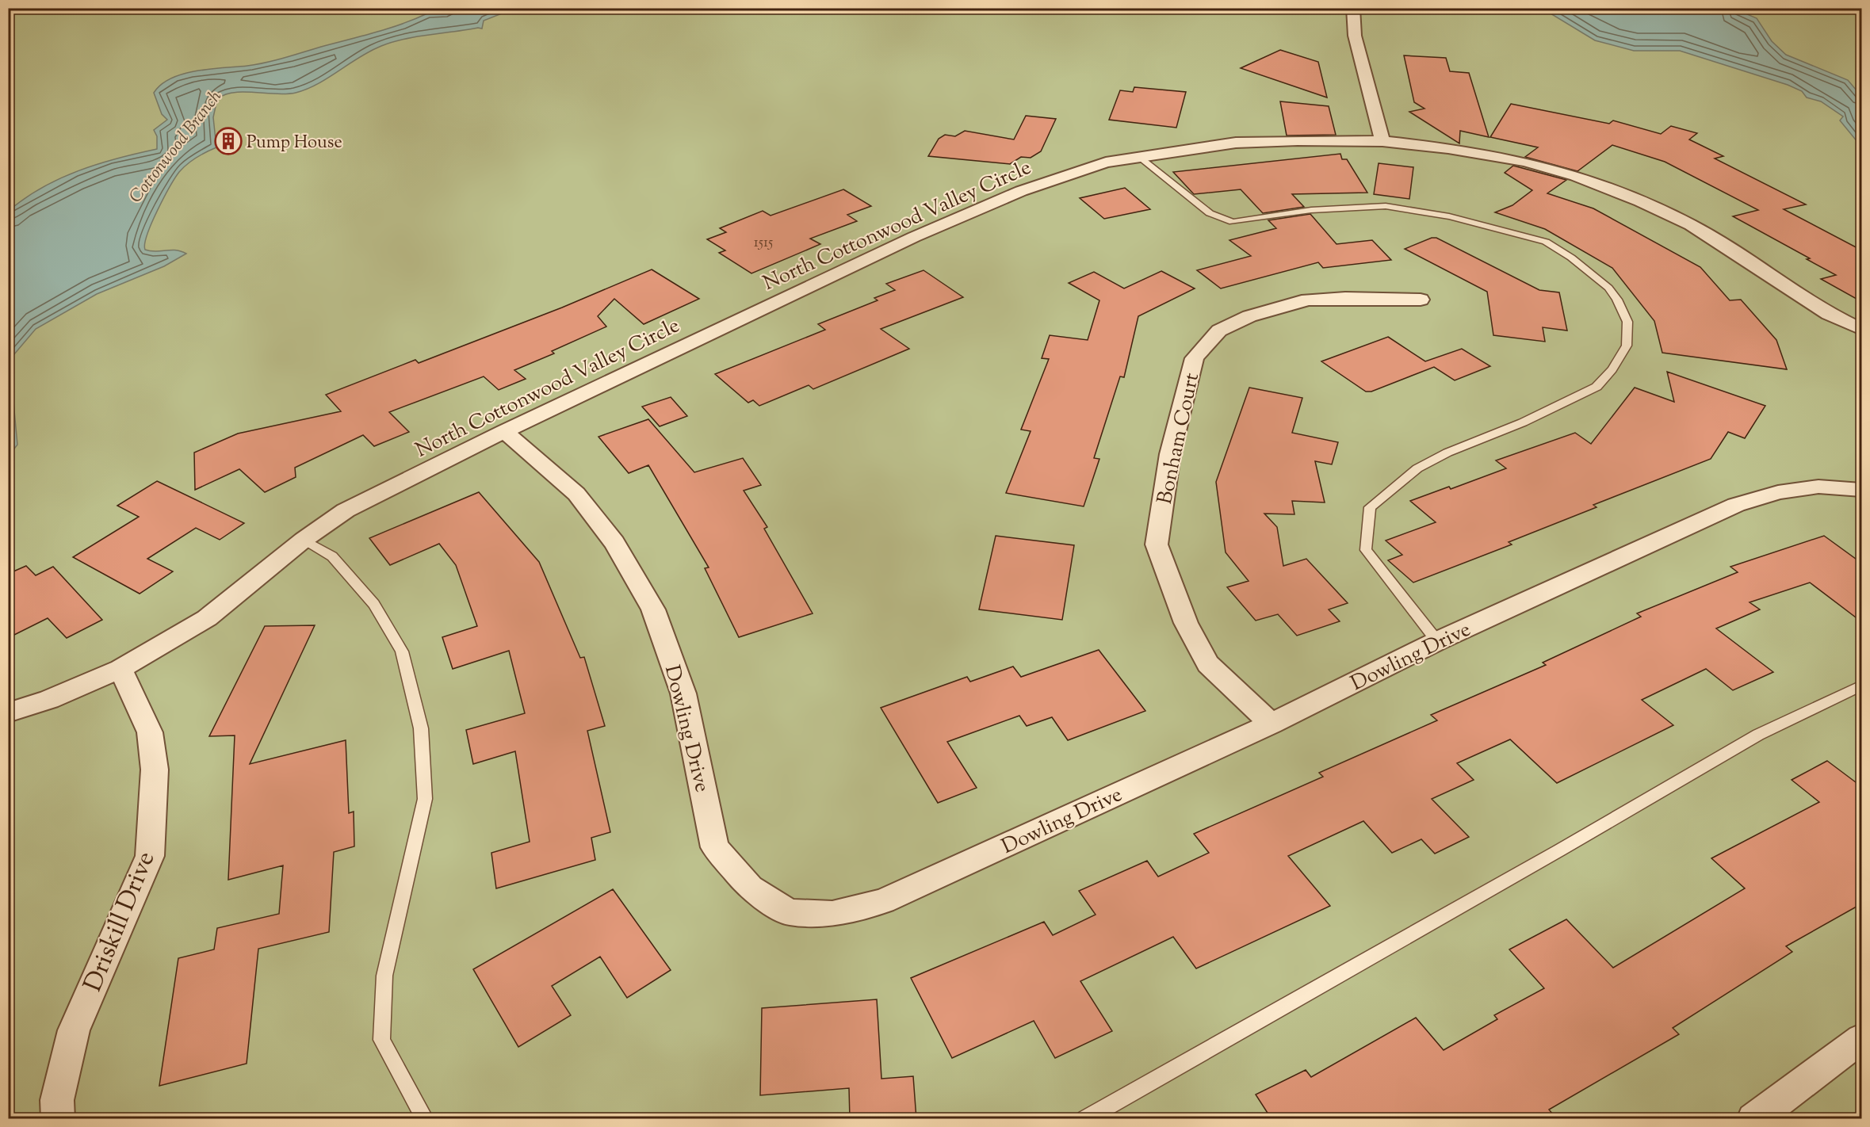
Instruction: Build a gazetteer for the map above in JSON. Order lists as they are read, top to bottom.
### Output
{
  "streets": {
    "street": [
      "North Cottonwood Valley Circle",
      "Bonham Court",
      "Dowling Drive",
      "Driskill Drive"
    ]
  },
  "crossings": [
    ["North Cottonwood Valley Circle", "Dowling Drive"],
    ["North Cottonwood Valley Circle", "Driskill Drive"],
    ["Bonham Court", "Dowling Drive"]
  ],
  "water": ["Cottonwood Branch"],
  "places": {
    "building": ["Pump House"]
  },
  "house_numbers": ["1515"]
}
